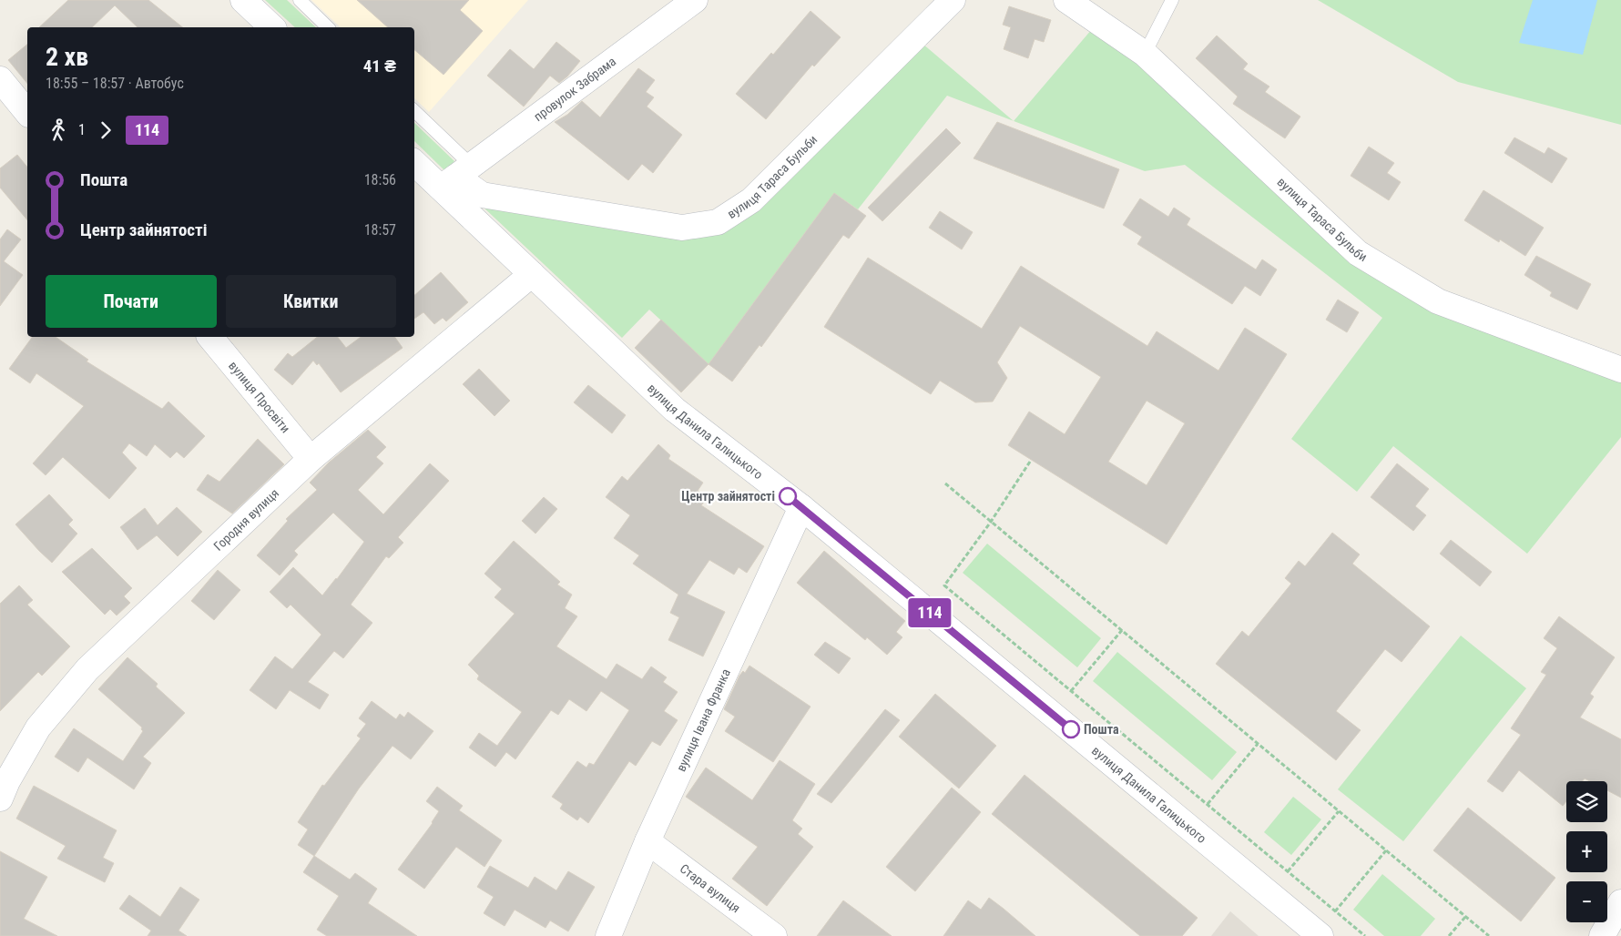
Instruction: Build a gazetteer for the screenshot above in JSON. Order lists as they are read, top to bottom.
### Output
{
  "streets": {
    "street": [
      "провулок Забрама",
      "вулиця Тараса Бульби",
      "вулиця Просвіти",
      "вулиця Данила Галицького",
      "Городня вулиця",
      "вулиця Івана Франка",
      "Стара вулиця"
    ]
  },
  "crossings": [
    ["провулок Забрама", "вулиця Тараса Бульби"],
    ["провулок Забрама", "вулиця Данила Галицького"],
    ["вулиця Тараса Бульби", "вулиця Данила Галицького"],
    ["вулиця Просвіти", "Городня вулиця"],
    ["вулиця Данила Галицького", "Городня вулиця"],
    ["вулиця Данила Галицького", "вулиця Івана Франка"],
    ["вулиця Івана Франка", "Стара вулиця"]
  ],
  "places": ["Центр зайнятості", "Пошта"],
  "lines": ["bus line 114"],
  "page": {
    "on_map": "114",
    "heading": ["2 хв", "18:55 – 18:57 · Автобус", "41 ₴"],
    "legs": ["1", "114"],
    "list": [
      {
        "name": "Пошта",
        "value": "18:56"
      },
      {
        "name": "Центр зайнятості",
        "value": "18:57"
      }
    ],
    "buttons": ["Почати", "Квитки"],
    "map_buttons": ["+", "−"]
  }
}
